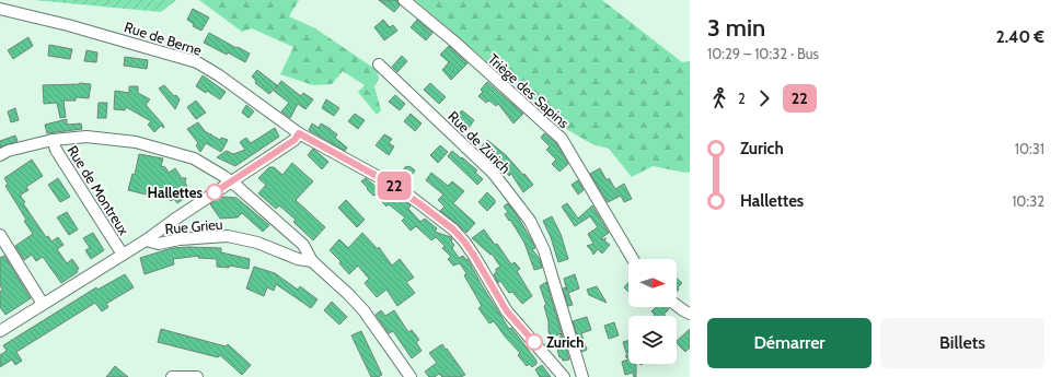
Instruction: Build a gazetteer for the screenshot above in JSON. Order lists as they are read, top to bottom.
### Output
{
  "streets": {
    "street": [
      "Rue de Berne",
      "Triège des Sapins",
      "Rue de Zürich",
      "Rue de Montreux",
      "Rue Grieu"
    ]
  },
  "crossings": [
    ["Rue de Montreux", "Rue Grieu"]
  ],
  "places": ["Hallettes", "Zurich"],
  "lines": ["bus line 22"],
  "north": "right",
  "page": {
    "on_map": "22",
    "heading": ["3 min", "10:29 – 10:32 · Bus", "2.40 €"],
    "legs": ["2", "22"],
    "list": [
      {
        "name": "Zurich",
        "value": "10:31"
      },
      {
        "name": "Hallettes",
        "value": "10:32"
      }
    ],
    "buttons": ["Démarrer", "Billets"]
  }
}
